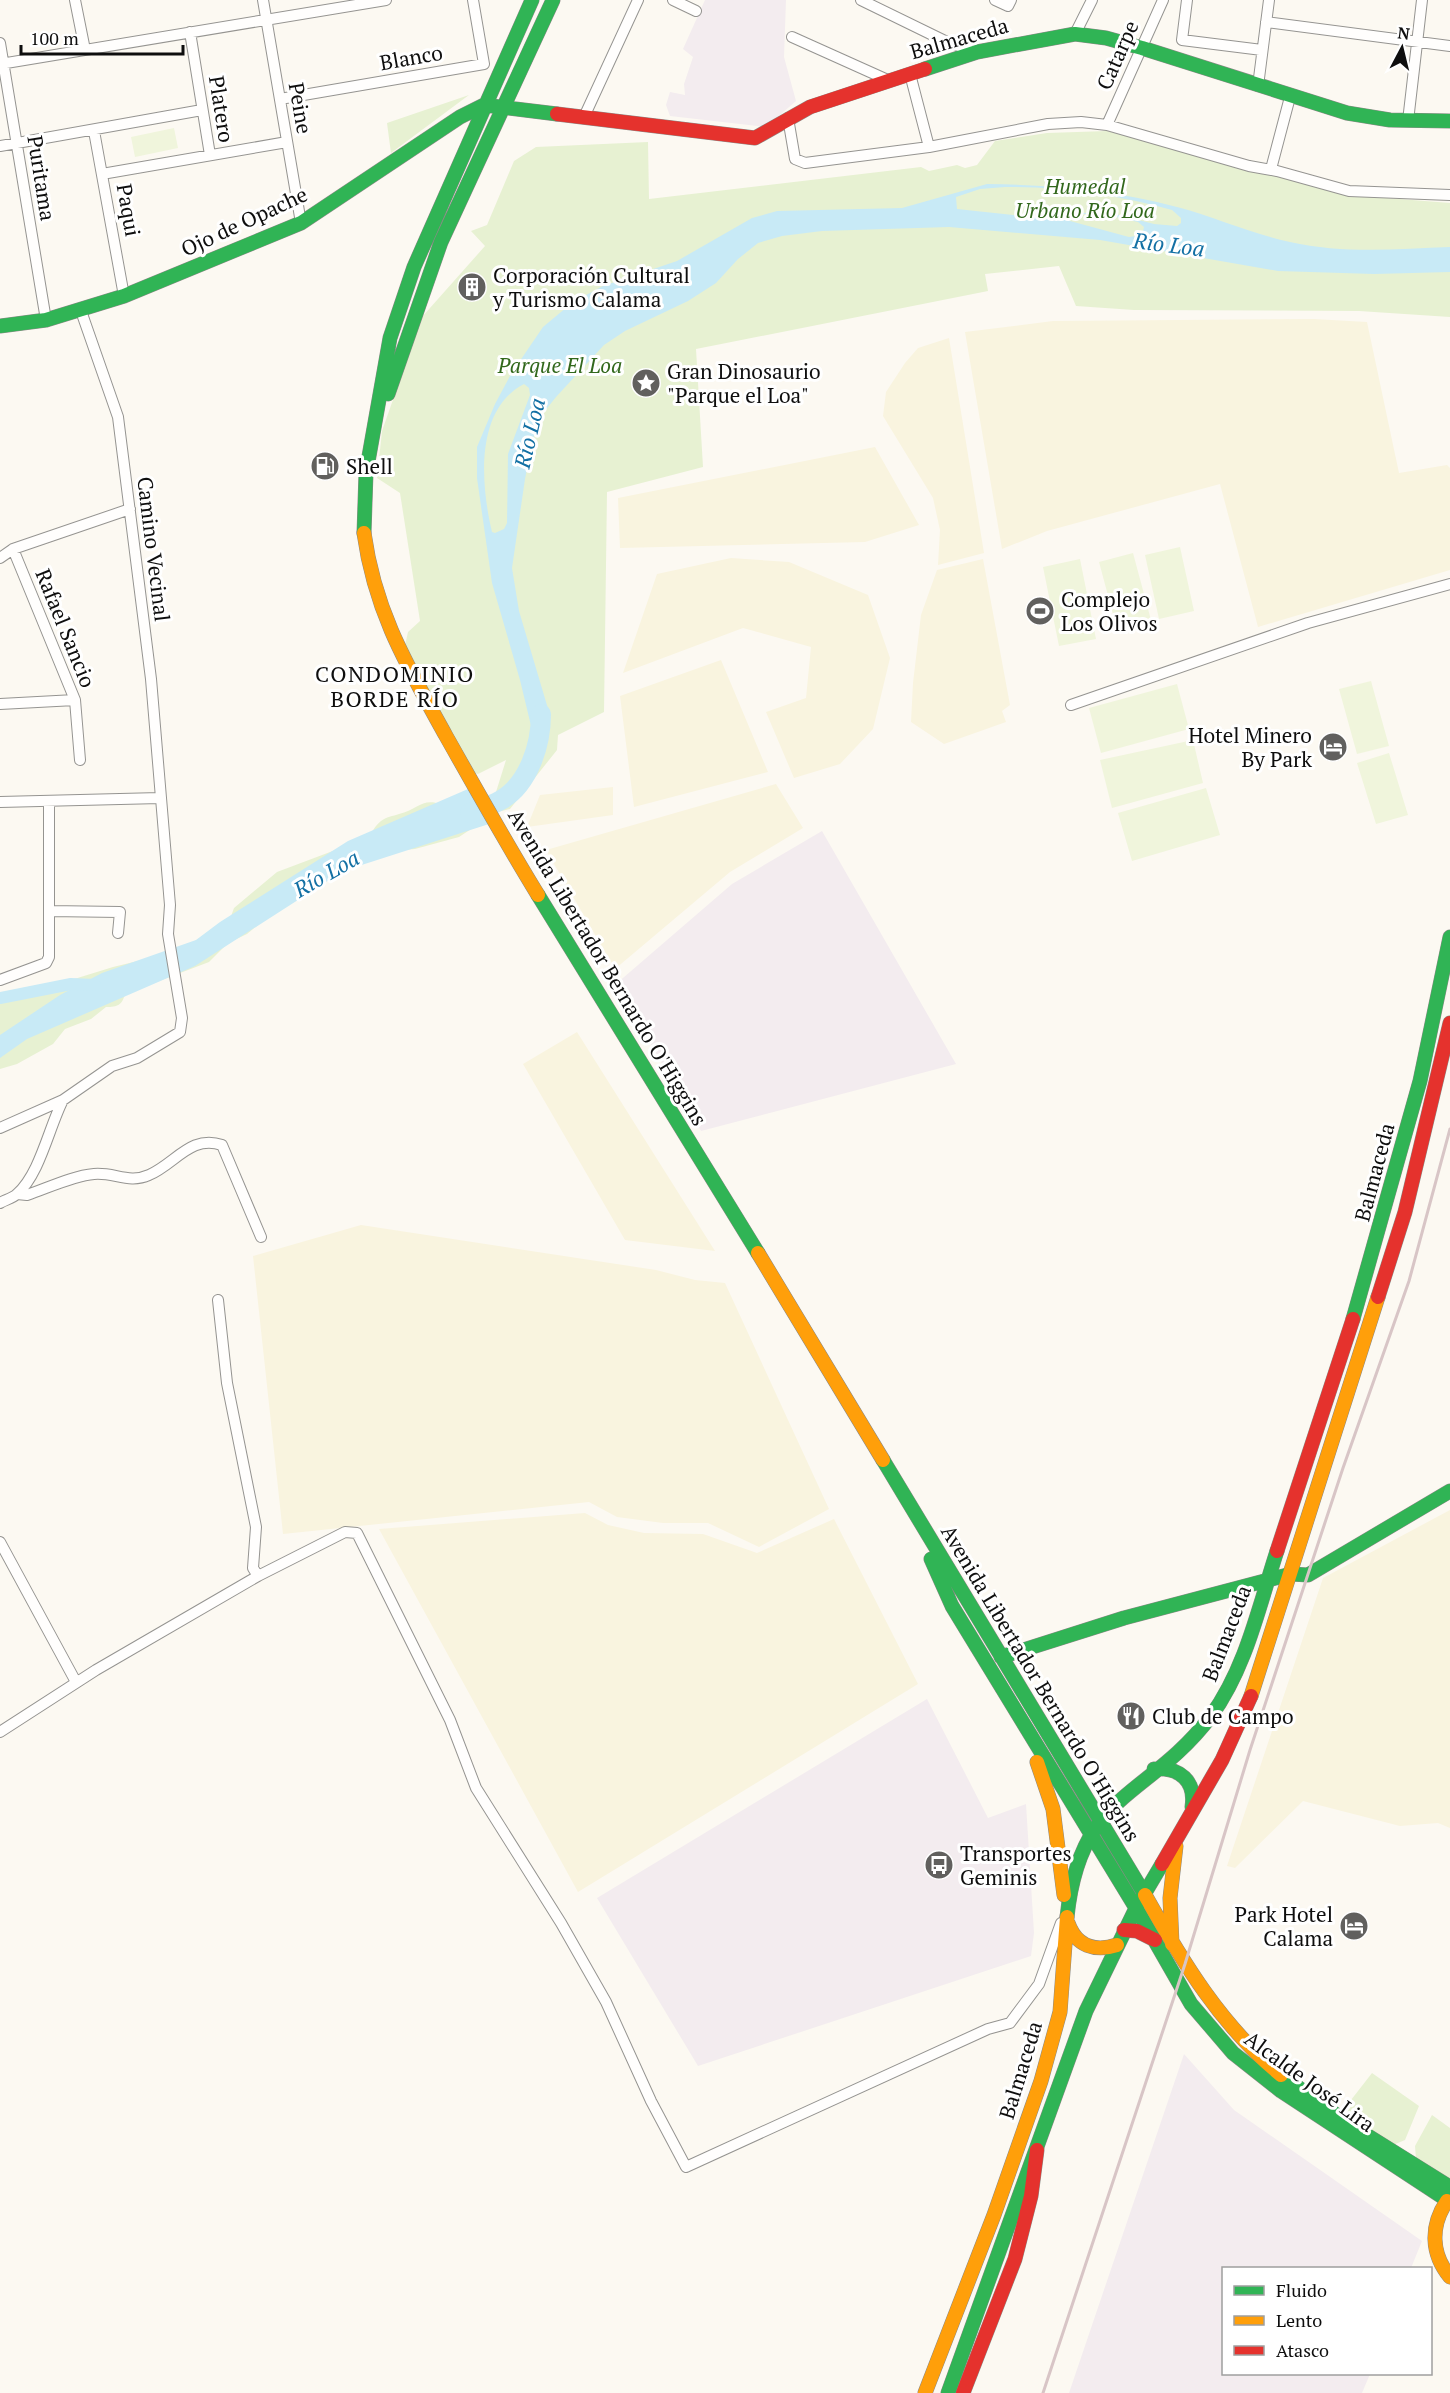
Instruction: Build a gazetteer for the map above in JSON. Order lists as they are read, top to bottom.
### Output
{
  "streets": {
    "main road": [
      "Balmaceda",
      "Ojo de Opache",
      "Avenida Libertador Bernardo O'Higgins",
      "Alcalde José Lira"
    ],
    "street": [
      "Catarpe",
      "Blanco",
      "Peine",
      "Platero",
      "Puritama",
      "Paqui",
      "Camino Vecinal",
      "Rafael Sancio"
    ]
  },
  "crossings": [
    ["Balmaceda", "Catarpe"],
    ["Balmaceda", "Ojo de Opache"],
    ["Balmaceda", "Avenida Libertador Bernardo O'Higgins"],
    ["Balmaceda", "Alcalde José Lira"],
    ["Blanco", "Peine"],
    ["Peine", "Ojo de Opache"],
    ["Puritama", "Ojo de Opache"],
    ["Paqui", "Ojo de Opache"],
    ["Ojo de Opache", "Camino Vecinal"],
    ["Ojo de Opache", "Avenida Libertador Bernardo O'Higgins"],
    ["Avenida Libertador Bernardo O'Higgins", "Alcalde José Lira"]
  ],
  "districts": ["CONDOMINIO BORDE RÍO"],
  "water": ["Río Loa"],
  "parks": ["Humedal Urbano Río Loa", "Parque El Loa"],
  "places": {
    "building": ["Corporación Cultural y Turismo Calama"],
    "place": ["Gran Dinosaurio \"Parque el Loa\""],
    "fuel station": ["Shell"],
    "sports": ["Complejo Los Olivos"],
    "hotel": ["Hotel Minero By Park", "Park Hotel Calama"],
    "restaurant": ["Club de Campo"],
    "bus stop": ["Transportes Geminis"]
  },
  "legend": ["Fluido", "Lento", "Atasco"],
  "scale_bar": "100 m",
  "north": "top"
}
